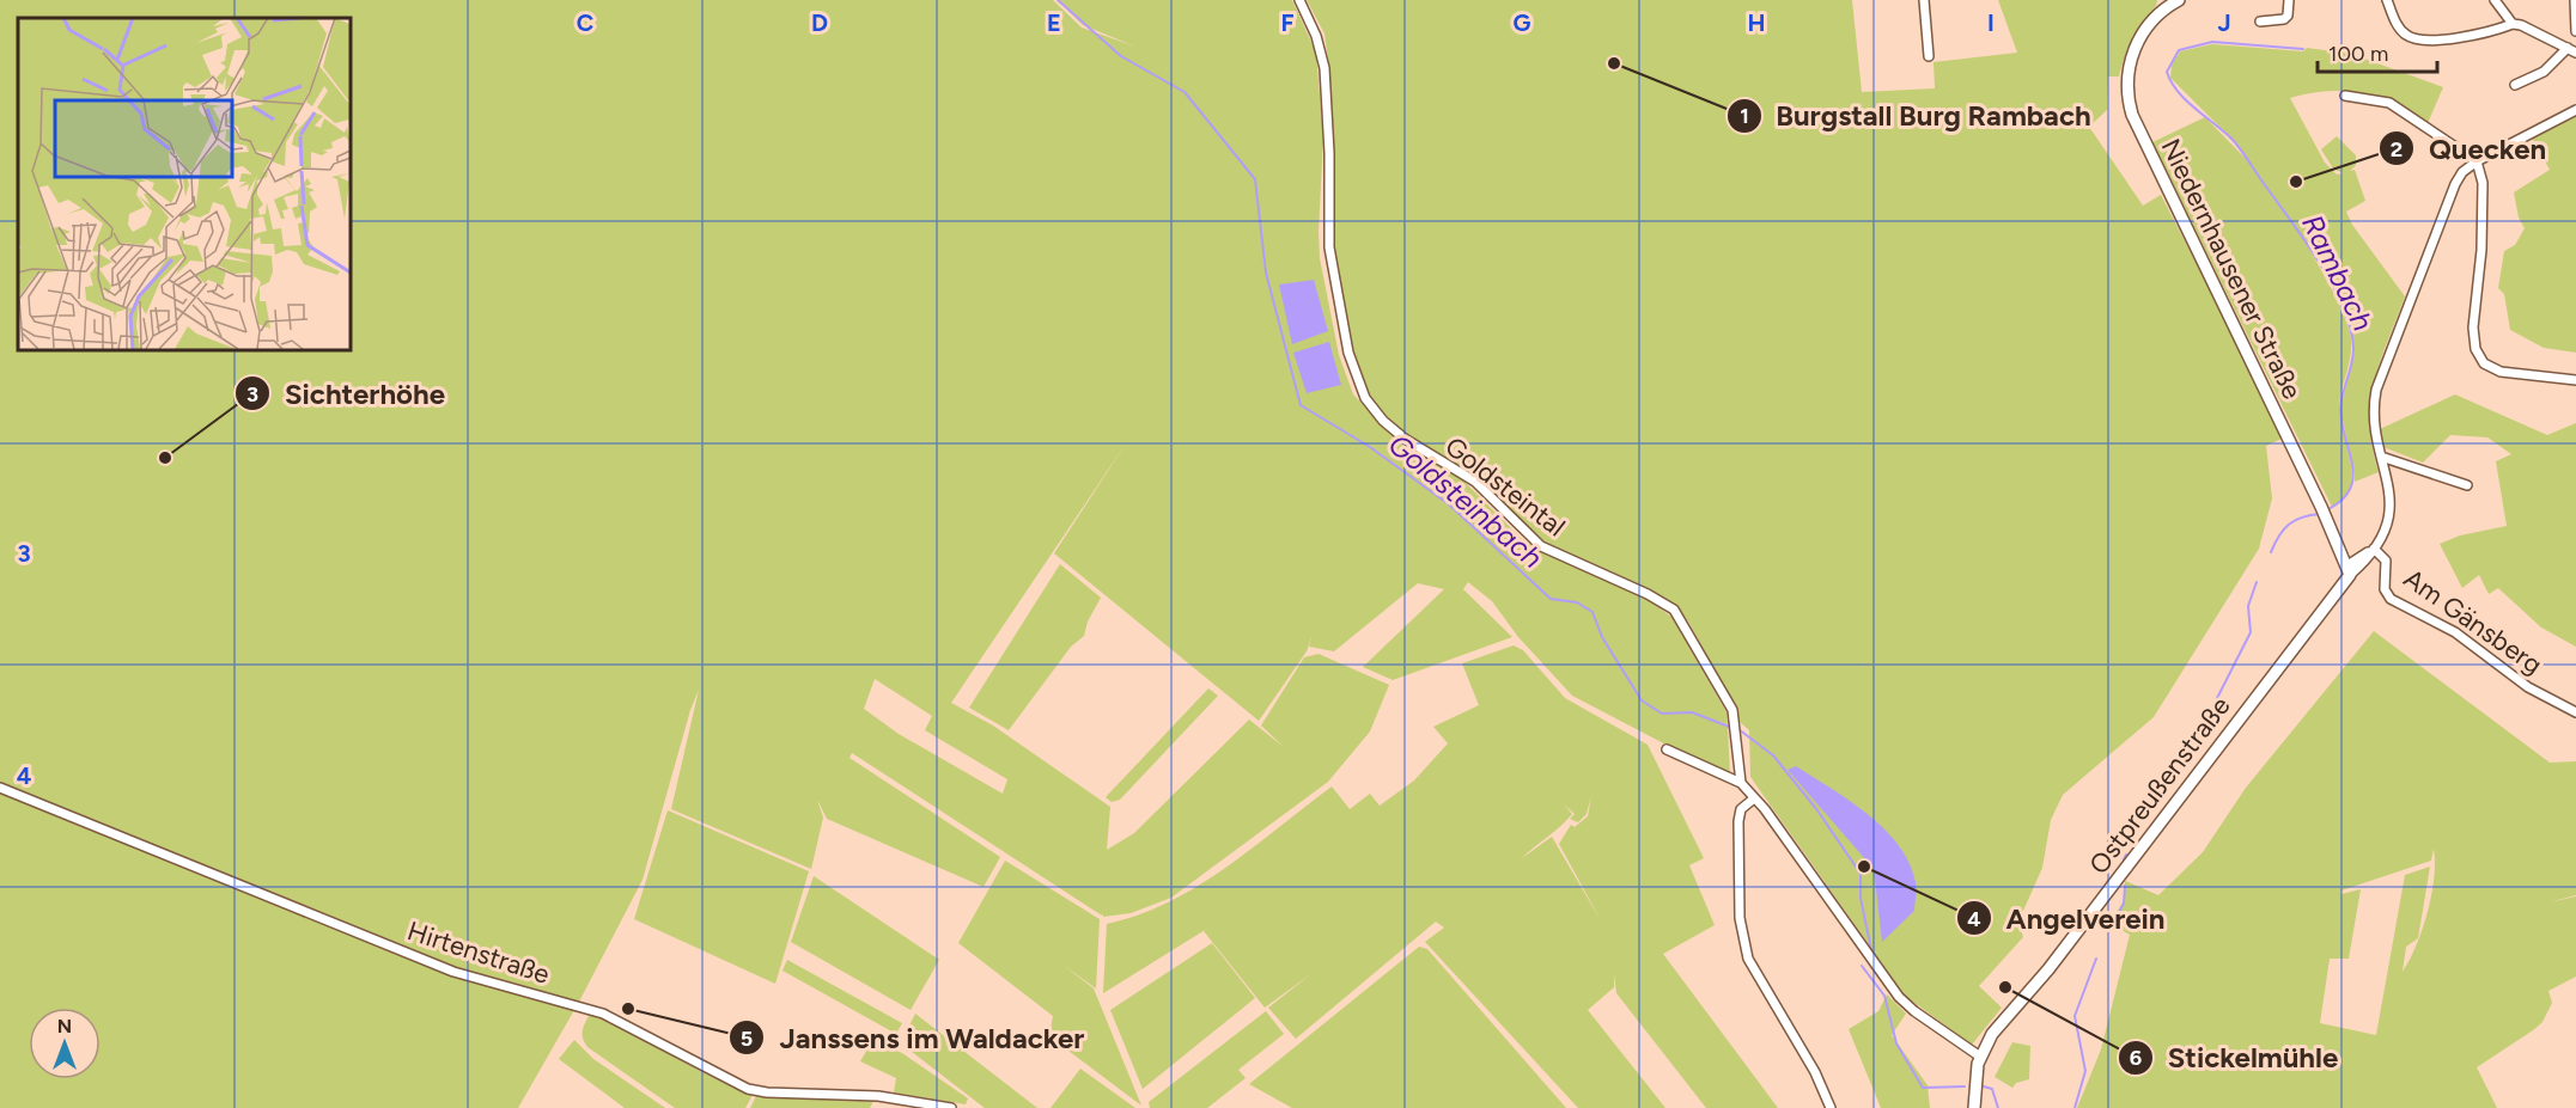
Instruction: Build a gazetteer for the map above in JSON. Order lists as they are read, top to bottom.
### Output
{
  "streets": {
    "main road": ["Niedernhausener Straße", "Ostpreußenstraße"],
    "street": ["Goldsteintal", "Am Gänsberg", "Hirtenstraße"]
  },
  "crossings": [
    ["Niedernhausener Straße", "Ostpreußenstraße"],
    ["Am Gänsberg", "Ostpreußenstraße"]
  ],
  "water": ["Rambach", "Goldsteinbach"],
  "places": [
    "Burgstall Burg Rambach",
    "Quecken",
    "Sichterhöhe",
    "Angelverein",
    "Stickelmühle",
    "Janssens im Waldacker"
  ],
  "scale_bar": "100 m",
  "north": "top",
  "grid": {
    "columns": [
      "C",
      "D",
      "E",
      "F",
      "G",
      "H",
      "I",
      "J"
    ],
    "rows": ["3", "4"]
  }
}
